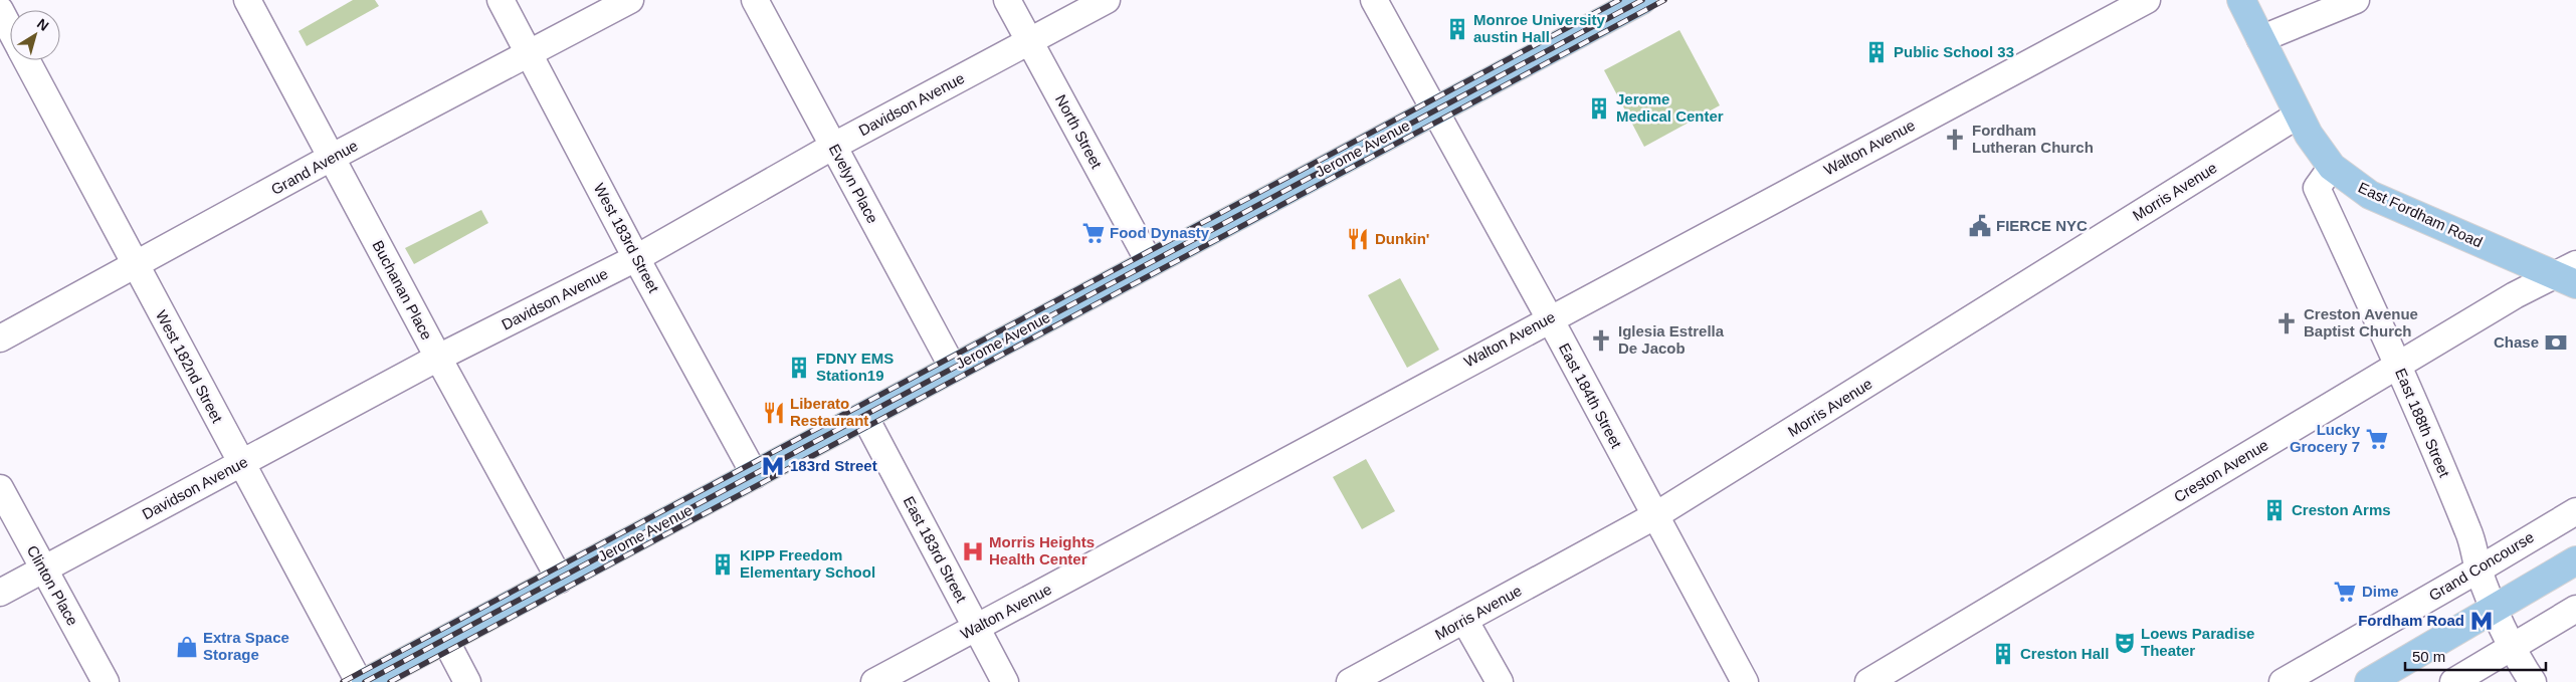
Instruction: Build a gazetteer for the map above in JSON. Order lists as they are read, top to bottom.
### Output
{
  "streets": {
    "main road": ["Jerome Avenue", "East Fordham Road"],
    "street": [
      "Davidson Avenue",
      "North Street",
      "Walton Avenue",
      "Grand Avenue",
      "Evelyn Place",
      "Morris Avenue",
      "West 183rd Street",
      "Buchanan Place",
      "West 182nd Street",
      "East 184th Street",
      "East 188th Street",
      "Creston Avenue",
      "East 183rd Street",
      "Grand Concourse",
      "Clinton Place"
    ]
  },
  "crossings": [
    ["Davidson Avenue", "North Street"],
    ["Davidson Avenue", "Evelyn Place"],
    ["Davidson Avenue", "West 183rd Street"],
    ["Davidson Avenue", "Buchanan Place"],
    ["Davidson Avenue", "West 182nd Street"],
    ["Davidson Avenue", "Clinton Place"],
    ["North Street", "Jerome Avenue"],
    ["Walton Avenue", "East 184th Street"],
    ["Walton Avenue", "East 183rd Street"],
    ["Jerome Avenue", "Evelyn Place"],
    ["Jerome Avenue", "West 183rd Street"],
    ["Jerome Avenue", "Buchanan Place"],
    ["Jerome Avenue", "East 184th Street"],
    ["Jerome Avenue", "East 183rd Street"],
    ["Grand Avenue", "West 183rd Street"],
    ["Grand Avenue", "Buchanan Place"],
    ["Grand Avenue", "West 182nd Street"],
    ["Morris Avenue", "East Fordham Road"],
    ["Morris Avenue", "East 184th Street"],
    ["East Fordham Road", "East 188th Street"],
    ["East Fordham Road", "Creston Avenue"],
    ["East 188th Street", "Creston Avenue"],
    ["East 188th Street", "Grand Concourse"]
  ],
  "places": {
    "building": [
      "Monroe University austin Hall",
      "Public School 33",
      "Jerome Medical Center",
      "FDNY EMS Station19",
      "Creston Arms",
      "KIPP Freedom Elementary School",
      "Creston Hall"
    ],
    "church": ["Fordham Lutheran Church", "Creston Avenue Baptist Church", "Iglesia Estrella De Jacob"],
    "public building": ["FIERCE NYC"],
    "supermarket": ["Food Dynasty", "Lucky Grocery 7", "Dime"],
    "restaurant": ["Dunkin'", "Liberato Restaurant"],
    "bank": ["Chase"],
    "metro station": ["183rd Street", "Fordham Road"],
    "hospital": ["Morris Heights Health Center"],
    "theatre": ["Loews Paradise Theater"],
    "shop": ["Extra Space Storage"]
  },
  "scale_bar": "50 m",
  "north": "top right"
}
